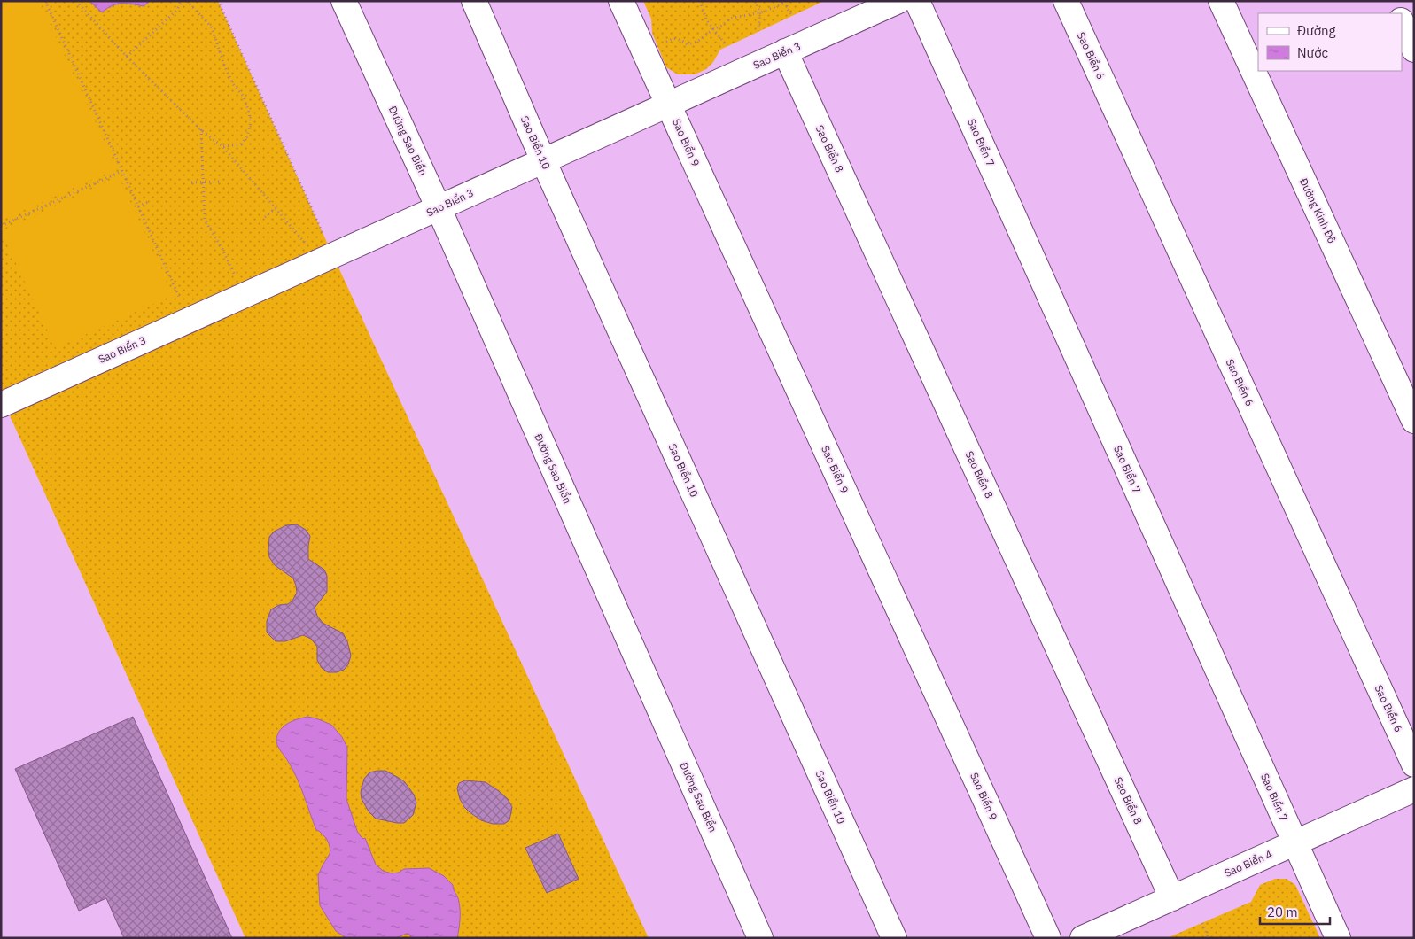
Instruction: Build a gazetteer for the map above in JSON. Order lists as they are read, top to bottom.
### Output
{
  "streets": {
    "street": [
      "Sao Biển 3",
      "Sao Biển 6",
      "Đường Sao Biển",
      "Sao Biển 10",
      "Sao Biển 9",
      "Sao Biển 7",
      "Sao Biển 8",
      "Đường Kinh Đô",
      "Sao Biển 4"
    ]
  },
  "crossings": [
    ["Sao Biển 3", "Đường Sao Biển"],
    ["Sao Biển 3", "Sao Biển 10"],
    ["Sao Biển 3", "Sao Biển 9"],
    ["Sao Biển 3", "Sao Biển 8"],
    ["Sao Biển 7", "Sao Biển 4"],
    ["Sao Biển 8", "Sao Biển 4"]
  ],
  "legend": ["Đường", "Nước"],
  "scale_bar": "20 m"
}
